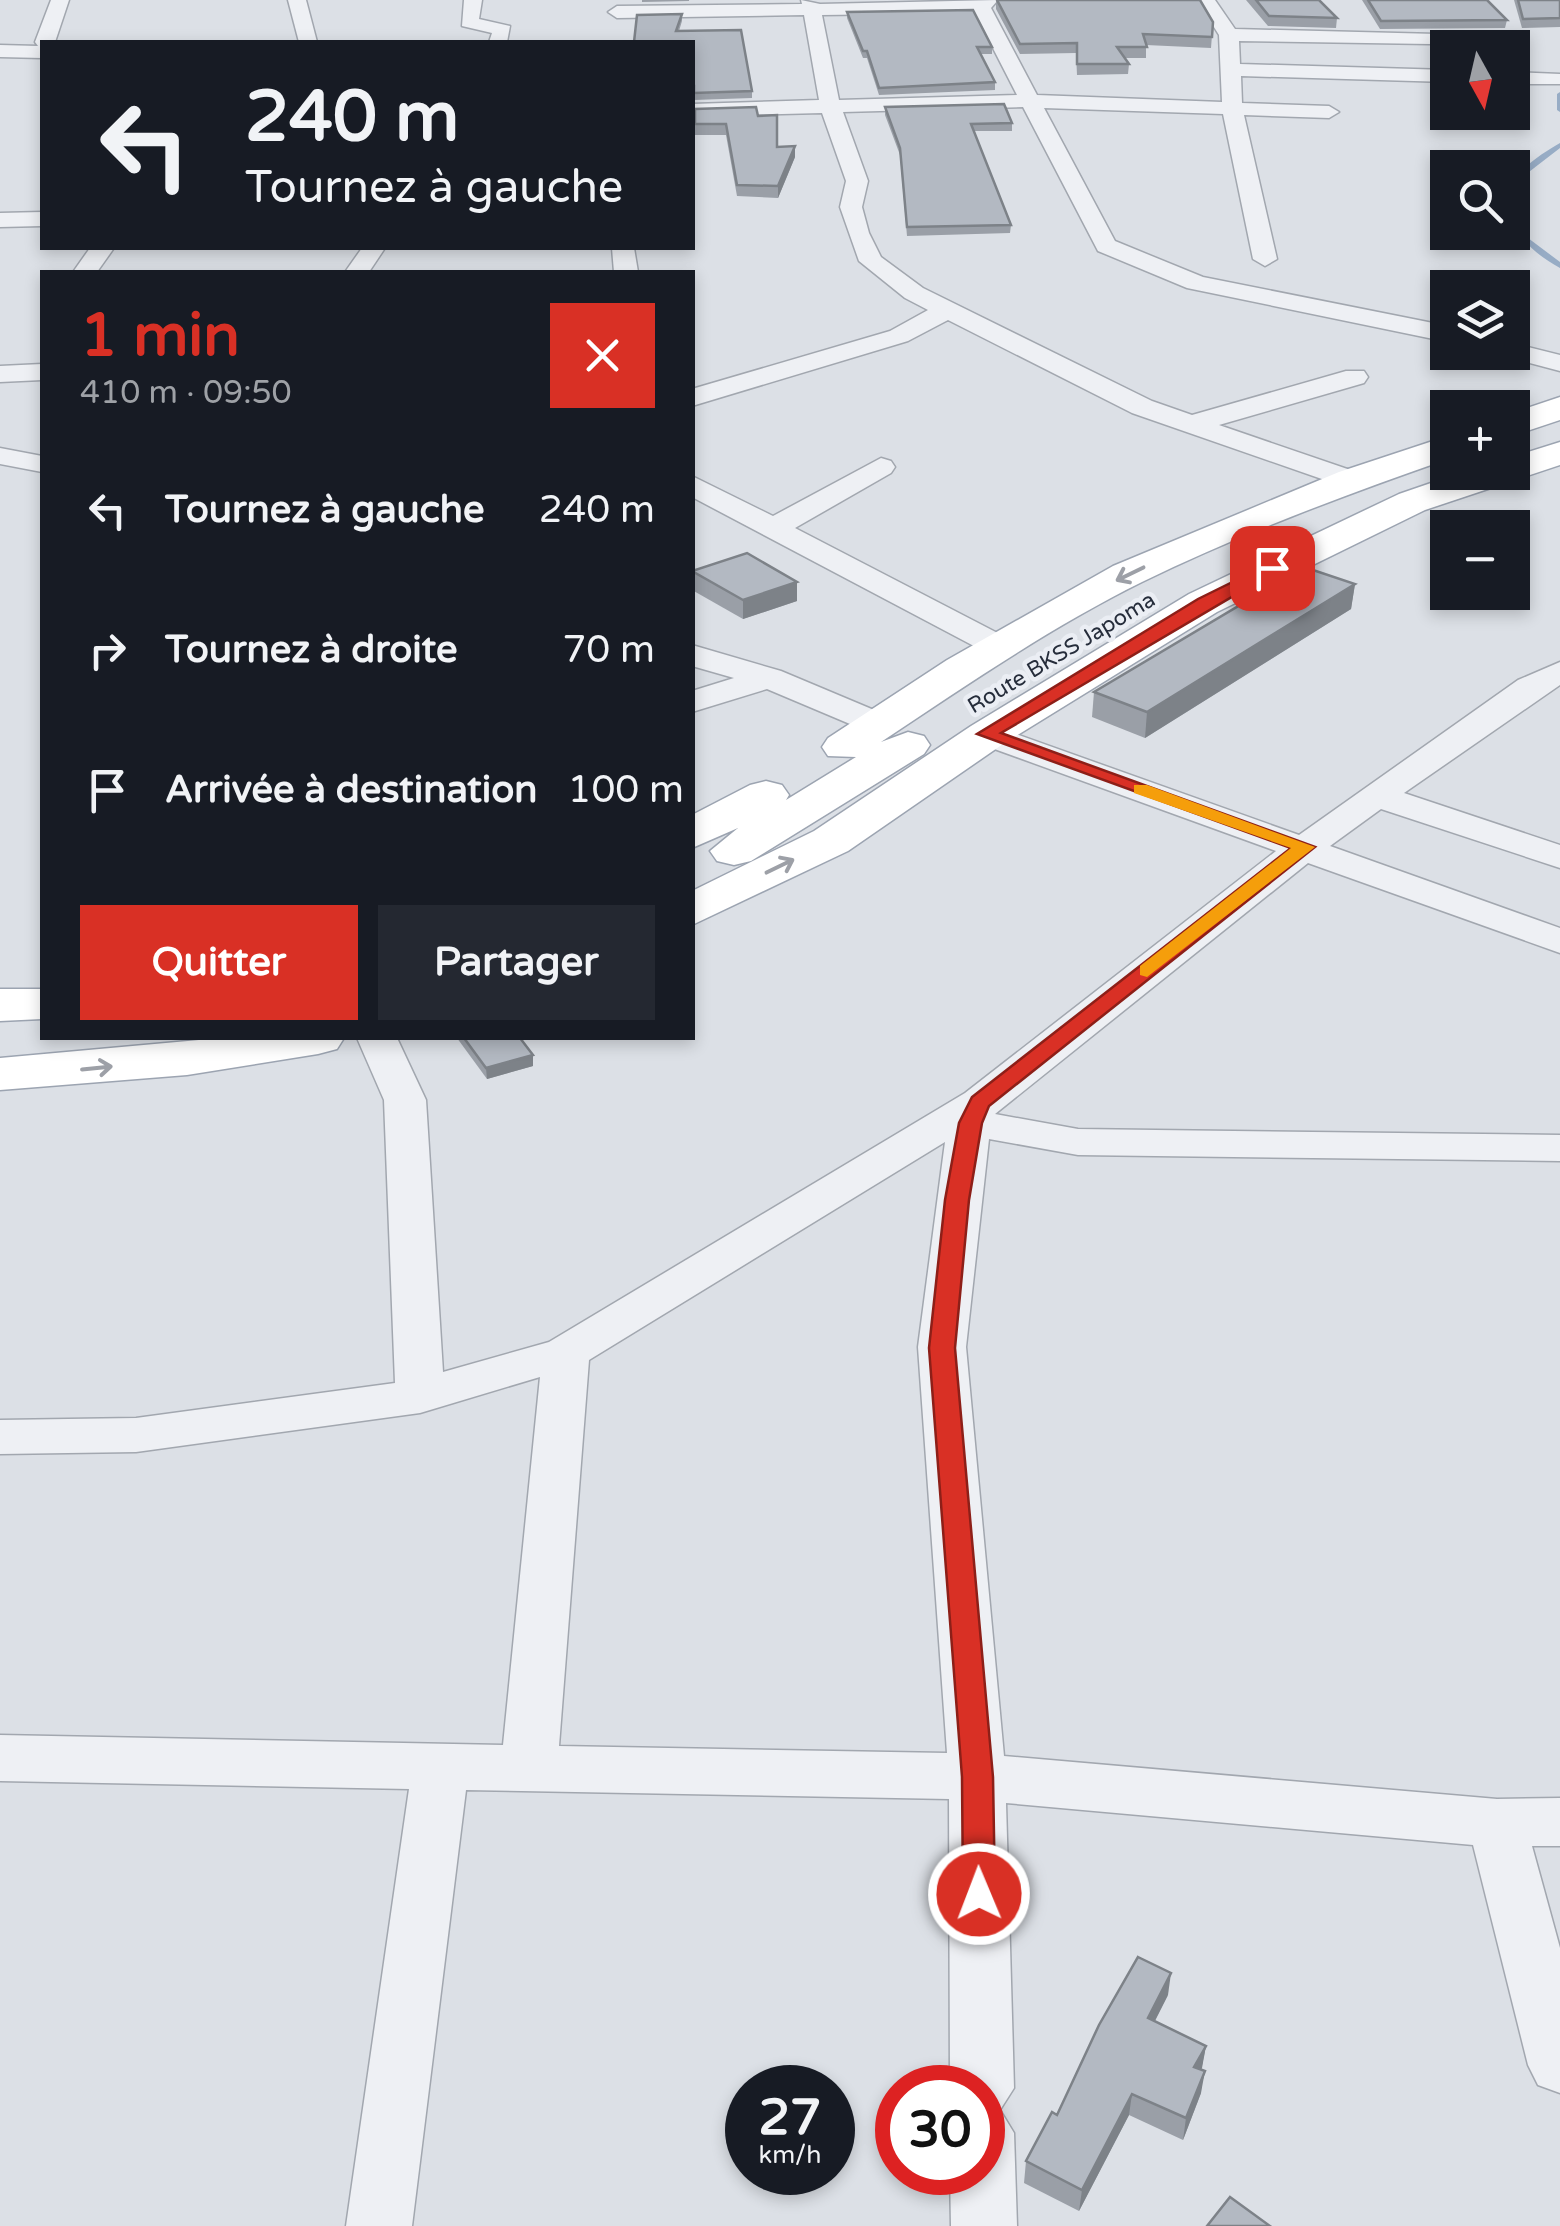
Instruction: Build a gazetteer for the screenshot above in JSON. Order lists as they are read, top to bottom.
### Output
{
  "streets": {
    "main road": ["Route BKSS Japoma"]
  },
  "north": "bottom",
  "page": {
    "map_buttons": ["+", "−"],
    "turn": ["240 m", "Tournez à gauche"],
    "heading": ["1 min", "410 m · 09:50"],
    "list": [
      {
        "name": "Tournez à gauche",
        "value": "240 m"
      },
      {
        "name": "Tournez à droite",
        "value": "70 m"
      },
      {
        "name": "Arrivée à destination",
        "value": "100 m"
      }
    ],
    "buttons": ["Quitter", "Partager"],
    "speed": "27 km/h",
    "limit": "30"
  }
}
